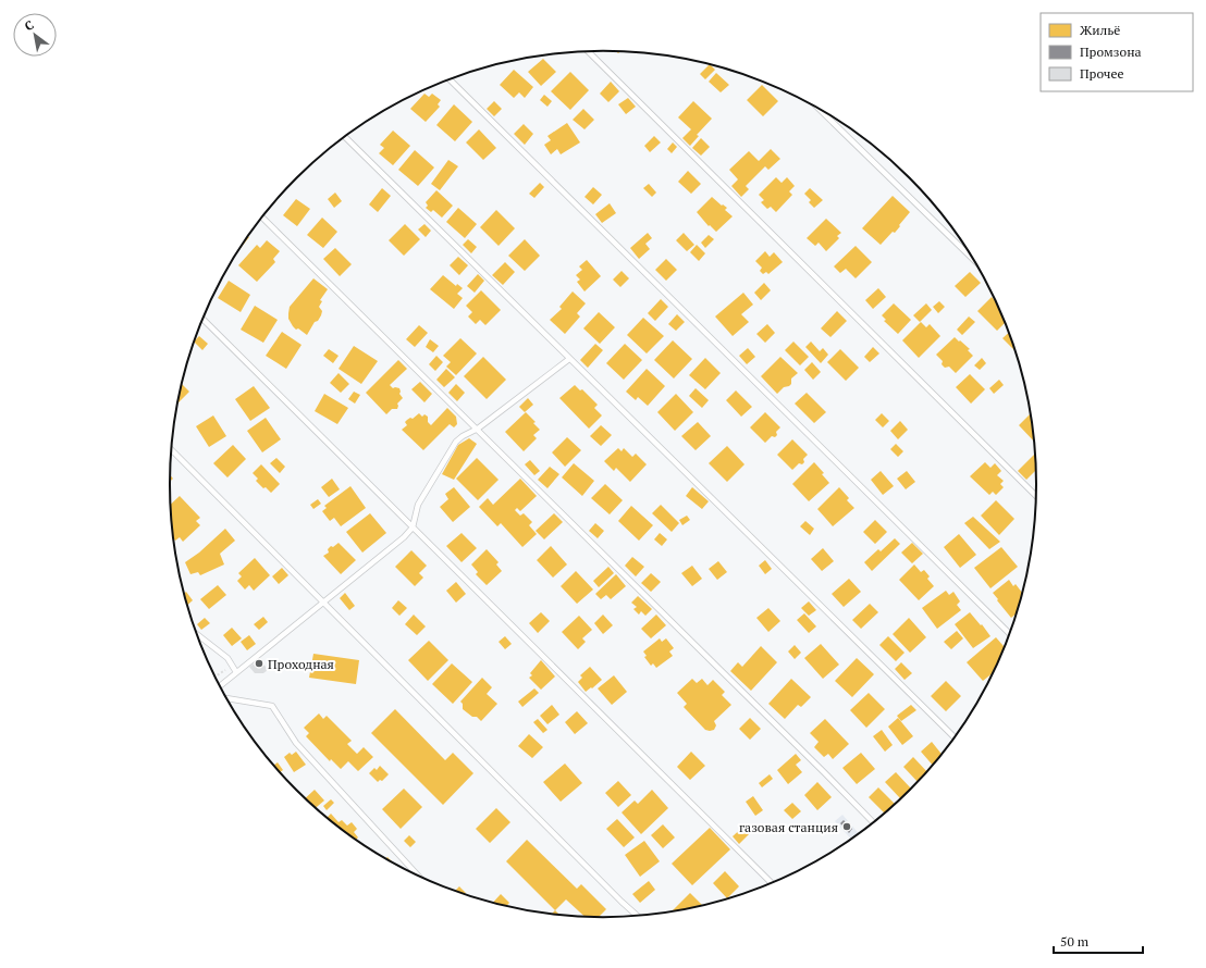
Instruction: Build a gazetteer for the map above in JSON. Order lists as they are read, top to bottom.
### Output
{
  "places": ["Проходная", "газовая станция"],
  "legend": ["Жильё", "Промзона", "Прочее"],
  "scale_bar": "50 m",
  "north": "top left"
}
